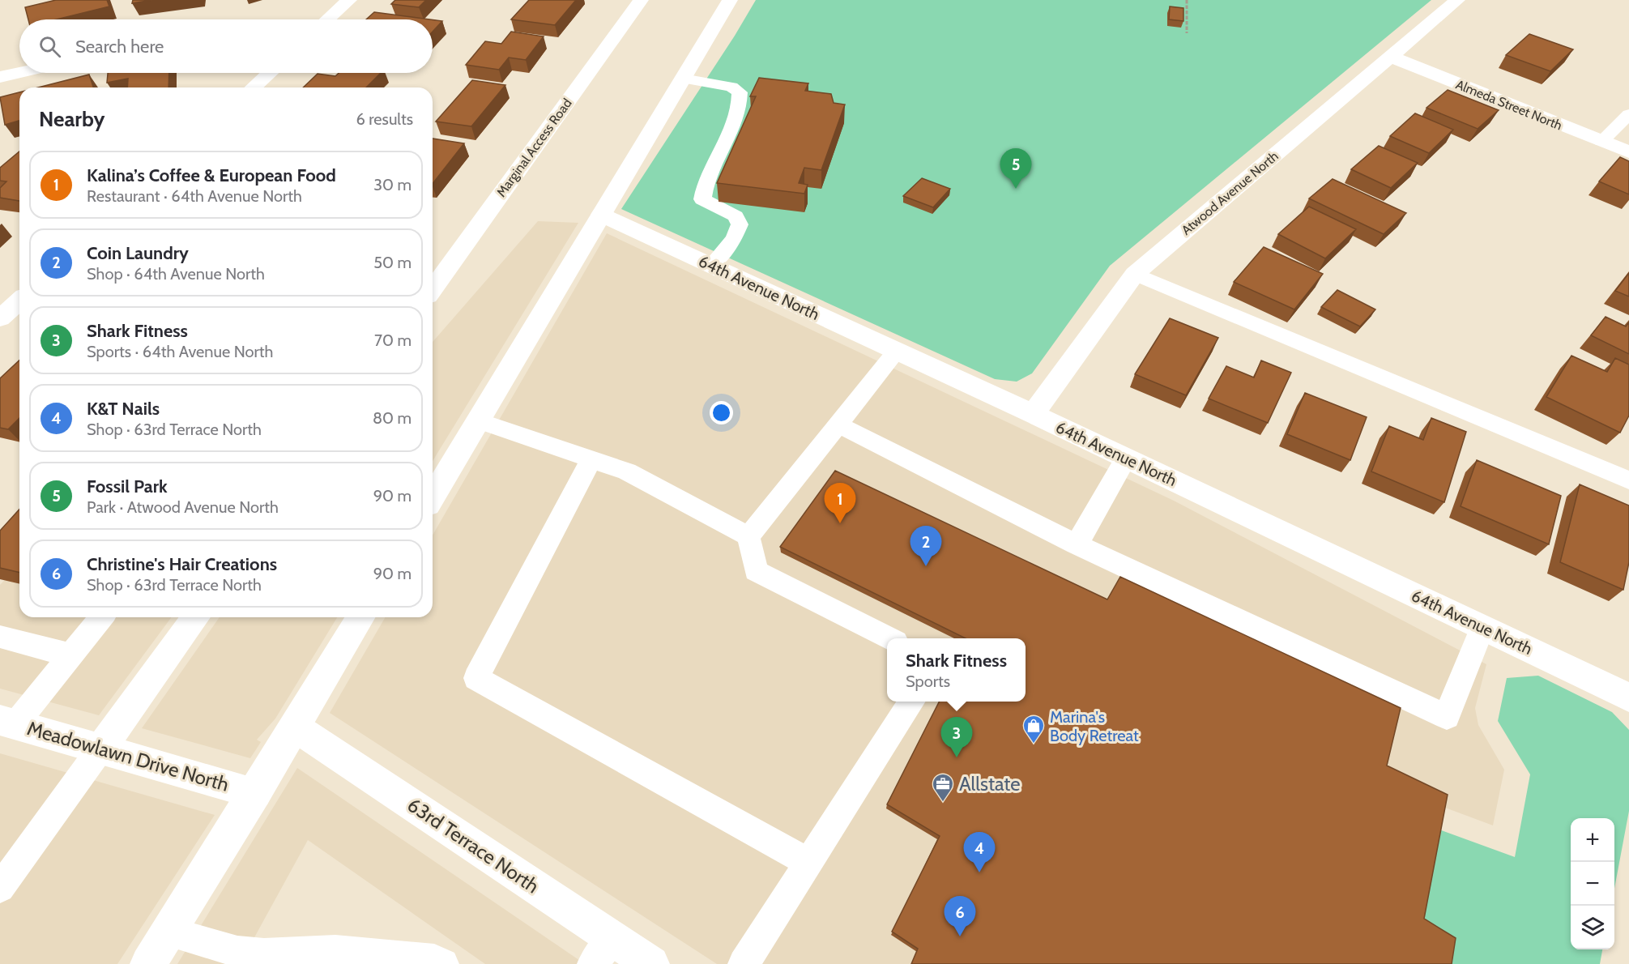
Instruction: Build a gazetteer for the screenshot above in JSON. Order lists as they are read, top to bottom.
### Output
{
  "streets": {
    "street": [
      "Almeda Street North",
      "Marginal Access Road",
      "Atwood Avenue North",
      "64th Avenue North",
      "Meadowlawn Drive North",
      "63rd Terrace North"
    ]
  },
  "crossings": [
    ["Almeda Street North", "Atwood Avenue North"],
    ["Atwood Avenue North", "64th Avenue North"]
  ],
  "places": {
    "shop": ["Marina's Body Retreat"],
    "office": ["Allstate"]
  },
  "page": {
    "search": "Search here",
    "heading": ["Nearby", "6 results"],
    "pins": [
      "5",
      "1",
      "2",
      "3",
      "4",
      "6"
    ],
    "list": [
      {
        "mark": "1",
        "name": "Kalina’s Coffee & European Food",
        "note": "Restaurant · 64th Avenue North",
        "value": "30 m"
      },
      {
        "mark": "2",
        "name": "Coin Laundry",
        "note": "Shop · 64th Avenue North",
        "value": "50 m"
      },
      {
        "mark": "3",
        "name": "Shark Fitness",
        "note": "Sports · 64th Avenue North",
        "value": "70 m"
      },
      {
        "mark": "4",
        "name": "K&T Nails",
        "note": "Shop · 63rd Terrace North",
        "value": "80 m"
      },
      {
        "mark": "5",
        "name": "Fossil Park",
        "note": "Park · Atwood Avenue North",
        "value": "90 m"
      },
      {
        "mark": "6",
        "name": "Christine's Hair Creations",
        "note": "Shop · 63rd Terrace North",
        "value": "90 m"
      }
    ],
    "popup": ["Shark Fitness", "Sports"],
    "map_buttons": ["+", "−"]
  }
}
